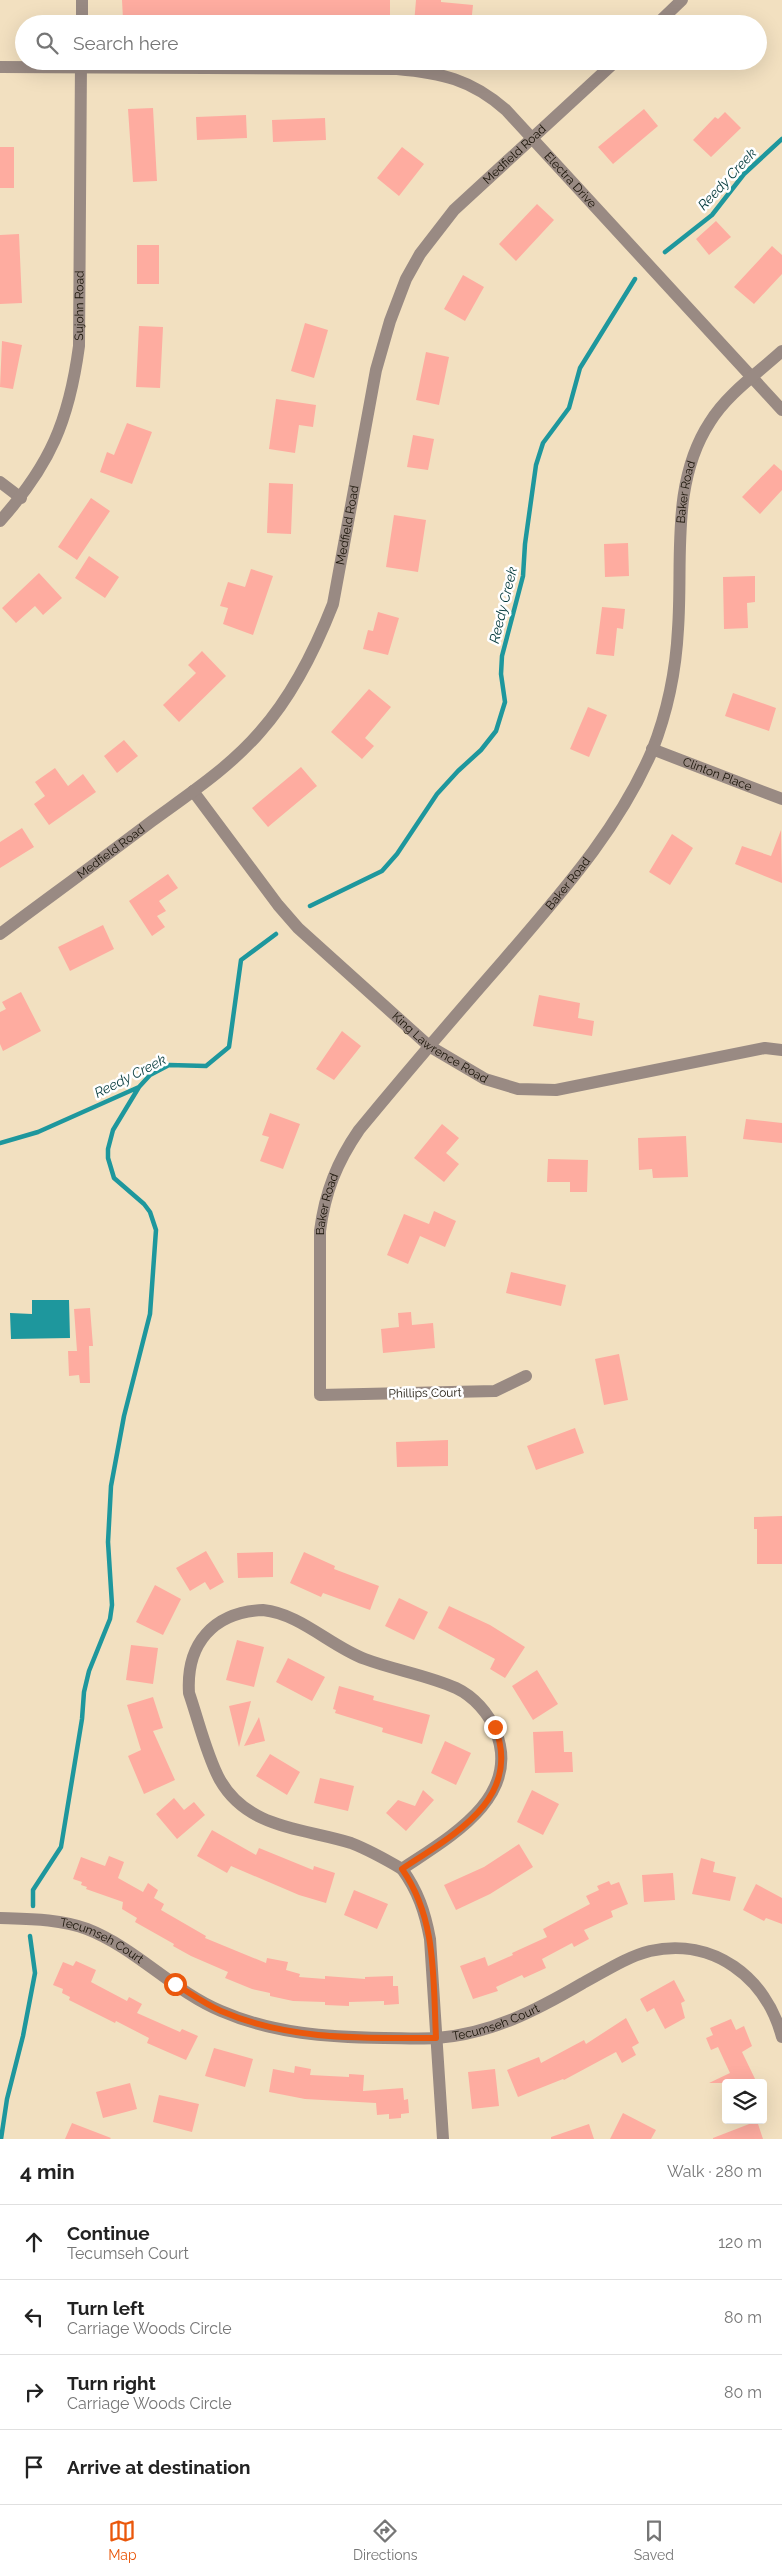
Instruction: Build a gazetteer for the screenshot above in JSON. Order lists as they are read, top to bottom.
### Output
{
  "streets": {
    "street": [
      "Medfield Road",
      "Electra Drive",
      "Sujohn Road",
      "Baker Road",
      "Clinton Place",
      "King Lawrence Road",
      "Phillips Court",
      "Tecumseh Court"
    ]
  },
  "crossings": [
    ["Medfield Road", "Electra Drive"],
    ["Medfield Road", "King Lawrence Road"],
    ["Electra Drive", "Baker Road"],
    ["Baker Road", "Clinton Place"],
    ["Baker Road", "King Lawrence Road"],
    ["Baker Road", "Phillips Court"]
  ],
  "water": ["Reedy Creek"],
  "page": {
    "search": "Search here",
    "heading": ["4 min", "Walk · 280 m"],
    "list": [
      ["Continue", "Tecumseh Court", "120 m"],
      ["Turn left", "Carriage Woods Circle", "80 m"],
      ["Turn right", "Carriage Woods Circle", "80 m"],
      "Arrive at destination"
    ],
    "nav": ["Map", "Directions", "Saved"]
  }
}
